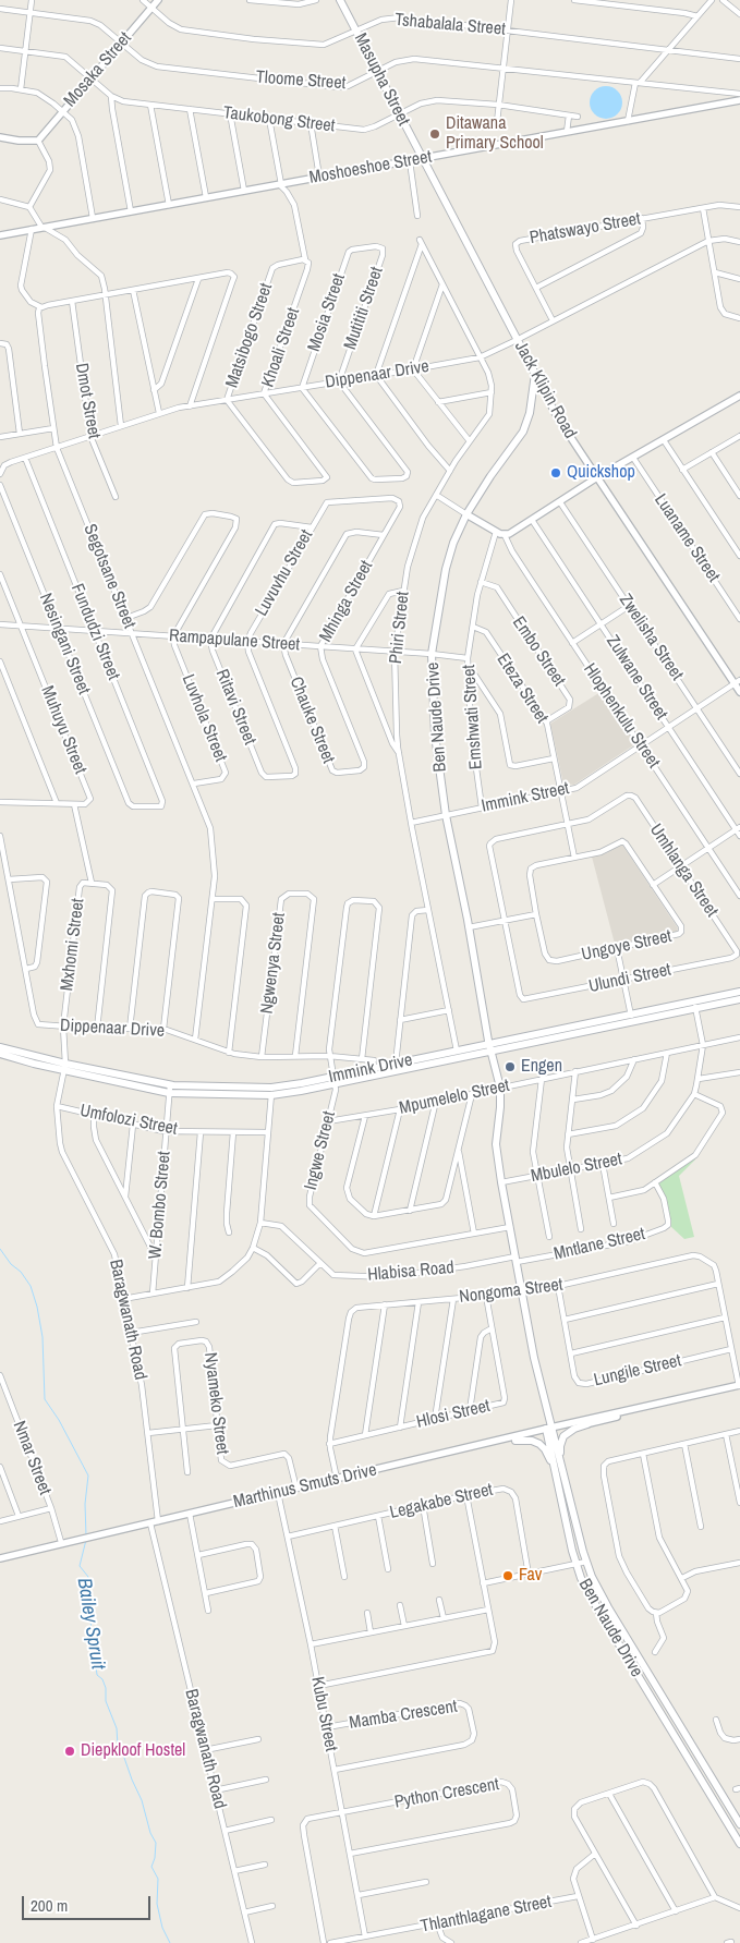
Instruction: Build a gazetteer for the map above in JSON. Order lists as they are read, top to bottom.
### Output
{
  "streets": {
    "main road": [
      "Masupha Street",
      "Jack Klipin Road",
      "Ben Naude Drive",
      "Immink Drive"
    ],
    "street": [
      "Tshabalala Street",
      "Mosaka Street",
      "Tloome Street",
      "Taukobong Street",
      "Moshoeshoe Street",
      "Phatswayo Street",
      "Mutititi Street",
      "Mosia Street",
      "Matsibogo Street",
      "Khoali Street",
      "Dippenaar Drive",
      "Dmot Street",
      "Luaname Street",
      "Luvuvhu Street",
      "Segotsane Street",
      "Mhinga Street",
      "Phiri Street",
      "Fundudzi Street",
      "Zwelisha Street",
      "Rampapulane Street",
      "Nesingani Street",
      "Embo Street",
      "Zulwane Street",
      "Eteza Street",
      "Ritavi Street",
      "Hlophenkulu Street",
      "Emshwati Street",
      "Luvhola Street",
      "Chauke Street",
      "Muhuyu Street",
      "Immink Street",
      "Umhlanga Street",
      "Mxhomi Street",
      "Ungoye Street",
      "Ngwenya Street",
      "Ulundi Street",
      "Mpumelelo Street",
      "Umfolozi Street",
      "Ingwe Street",
      "Mbulelo Street",
      "W. Bombo Street",
      "Mntlane Street",
      "Hlabisa Road",
      "Nongoma Street",
      "Baragwanath Road",
      "Lungile Street",
      "Nyameko Street",
      "Hlosi Street",
      "Nmar Street",
      "Marthinus Smuts Drive",
      "Legakabe Street",
      "Kubu Street",
      "Mamba Crescent",
      "Python Crescent",
      "Thlanthlagane Street"
    ]
  },
  "crossings": [
    ["Tshabalala Street", "Mosaka Street"],
    ["Tshabalala Street", "Masupha Street"],
    ["Mosaka Street", "Tloome Street"],
    ["Mosaka Street", "Taukobong Street"],
    ["Masupha Street", "Tloome Street"],
    ["Masupha Street", "Taukobong Street"],
    ["Masupha Street", "Moshoeshoe Street"],
    ["Masupha Street", "Jack Klipin Road"],
    ["Moshoeshoe Street", "Khoali Street"],
    ["Moshoeshoe Street", "Jack Klipin Road"],
    ["Phatswayo Street", "Dippenaar Drive"],
    ["Mutititi Street", "Mosia Street"],
    ["Mutititi Street", "Dippenaar Drive"],
    ["Mosia Street", "Dippenaar Drive"],
    ["Matsibogo Street", "Khoali Street"],
    ["Matsibogo Street", "Dippenaar Drive"],
    ["Khoali Street", "Dippenaar Drive"],
    ["Dippenaar Drive", "Jack Klipin Road"],
    ["Dippenaar Drive", "Dmot Street"],
    ["Dippenaar Drive", "Segotsane Street"],
    ["Dippenaar Drive", "Phiri Street"],
    ["Dippenaar Drive", "Fundudzi Street"],
    ["Dippenaar Drive", "Mxhomi Street"],
    ["Dippenaar Drive", "Ngwenya Street"],
    ["Dippenaar Drive", "Ingwe Street"],
    ["Jack Klipin Road", "Ben Naude Drive"],
    ["Jack Klipin Road", "Immink Street"],
    ["Luvuvhu Street", "Mhinga Street"],
    ["Luvuvhu Street", "Rampapulane Street"],
    ["Luvuvhu Street", "Ritavi Street"],
    ["Segotsane Street", "Rampapulane Street"],
    ["Segotsane Street", "Luvhola Street"],
    ["Mhinga Street", "Rampapulane Street"],
    ["Mhinga Street", "Chauke Street"],
    ["Phiri Street", "Rampapulane Street"],
    ["Phiri Street", "Immink Street"],
    ["Phiri Street", "Immink Drive"],
    ["Fundudzi Street", "Rampapulane Street"],
    ["Fundudzi Street", "Nesingani Street"],
    ["Zwelisha Street", "Immink Street"],
    ["Rampapulane Street", "Nesingani Street"],
    ["Rampapulane Street", "Ritavi Street"],
    ["Rampapulane Street", "Ben Naude Drive"],
    ["Rampapulane Street", "Emshwati Street"],
    ["Rampapulane Street", "Luvhola Street"],
    ["Rampapulane Street", "Chauke Street"],
    ["Rampapulane Street", "Muhuyu Street"],
    ["Embo Street", "Eteza Street"],
    ["Embo Street", "Emshwati Street"],
    ["Zulwane Street", "Immink Street"],
    ["Eteza Street", "Emshwati Street"],
    ["Eteza Street", "Immink Street"],
    ["Eteza Street", "Umhlanga Street"],
    ["Eteza Street", "Ungoye Street"],
    ["Hlophenkulu Street", "Immink Street"],
    ["Ben Naude Drive", "Immink Street"],
    ["Ben Naude Drive", "Immink Drive"],
    ["Ben Naude Drive", "Mpumelelo Street"],
    ["Ben Naude Drive", "Ingwe Street"],
    ["Ben Naude Drive", "Mbulelo Street"],
    ["Ben Naude Drive", "Mntlane Street"],
    ["Ben Naude Drive", "Hlabisa Road"],
    ["Ben Naude Drive", "Nongoma Street"],
    ["Ben Naude Drive", "Marthinus Smuts Drive"],
    ["Emshwati Street", "Immink Street"],
    ["Umhlanga Street", "Ulundi Street"],
    ["Mxhomi Street", "Immink Drive"],
    ["Mxhomi Street", "Baragwanath Road"],
    ["Immink Drive", "Ingwe Street"],
    ["Immink Drive", "Mbulelo Street"],
    ["Immink Drive", "W. Bombo Street"],
    ["Immink Drive", "Baragwanath Road"],
    ["Mpumelelo Street", "Ingwe Street"],
    ["Mpumelelo Street", "Mbulelo Street"],
    ["Umfolozi Street", "W. Bombo Street"],
    ["Umfolozi Street", "Baragwanath Road"],
    ["Mntlane Street", "Hlabisa Road"],
    ["Nongoma Street", "Lungile Street"],
    ["Nongoma Street", "Hlosi Street"],
    ["Nongoma Street", "Marthinus Smuts Drive"],
    ["Baragwanath Road", "Marthinus Smuts Drive"],
    ["Nyameko Street", "Marthinus Smuts Drive"],
    ["Marthinus Smuts Drive", "Kubu Street"],
    ["Legakabe Street", "Kubu Street"],
    ["Kubu Street", "Mamba Crescent"],
    ["Kubu Street", "Python Crescent"],
    ["Kubu Street", "Thlanthlagane Street"]
  ],
  "water": ["Bailey Spruit"],
  "places": [
    "Ditawana Primary School",
    "Quickshop",
    "Engen",
    "Fav",
    "Diepkloof Hostel"
  ],
  "scale_bar": "200 m"
}
